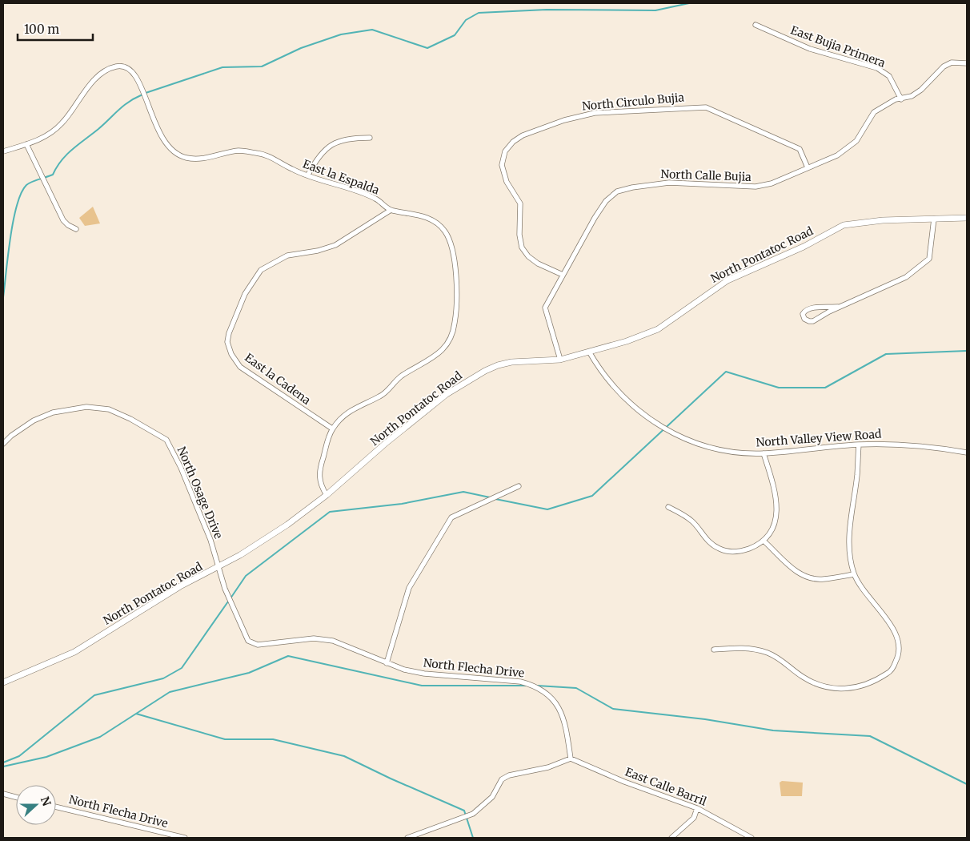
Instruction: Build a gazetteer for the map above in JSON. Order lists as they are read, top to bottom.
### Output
{
  "streets": {
    "street": [
      "East Bujia Primera",
      "North Circulo Bujia",
      "North Calle Bujia",
      "East la Espalda",
      "North Pontatoc Road",
      "East la Cadena",
      "North Valley View Road",
      "North Osage Drive",
      "North Flecha Drive",
      "East Calle Barril"
    ]
  },
  "crossings": [
    ["East Bujia Primera", "North Calle Bujia"],
    ["North Circulo Bujia", "North Calle Bujia"],
    ["North Calle Bujia", "North Pontatoc Road"],
    ["East la Espalda", "East la Cadena"],
    ["North Pontatoc Road", "North Valley View Road"],
    ["North Pontatoc Road", "North Osage Drive"],
    ["North Pontatoc Road", "North Flecha Drive"],
    ["North Osage Drive", "North Flecha Drive"],
    ["North Flecha Drive", "East Calle Barril"]
  ],
  "scale_bar": "100 m",
  "north": "right"
}
